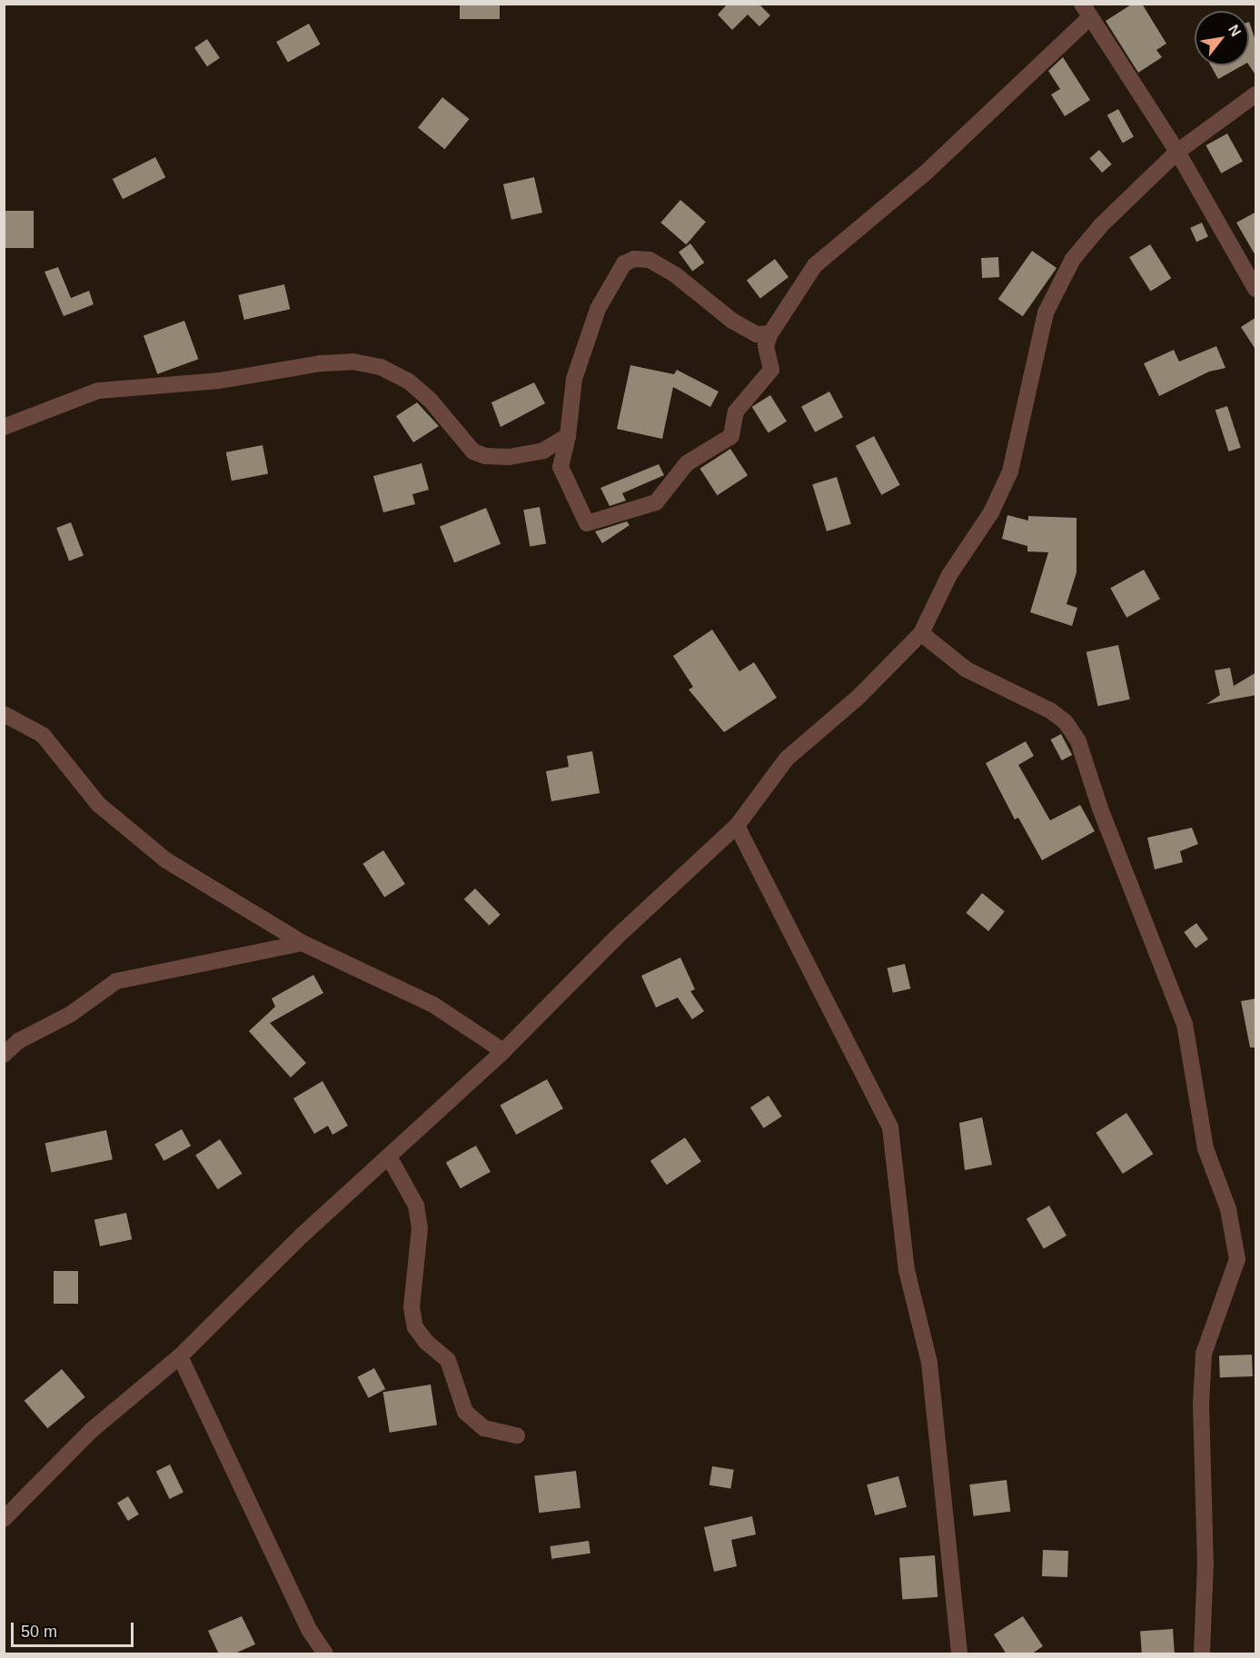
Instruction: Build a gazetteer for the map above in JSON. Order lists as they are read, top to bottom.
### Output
{
  "scale_bar": "50 m",
  "north": "top right"
}
